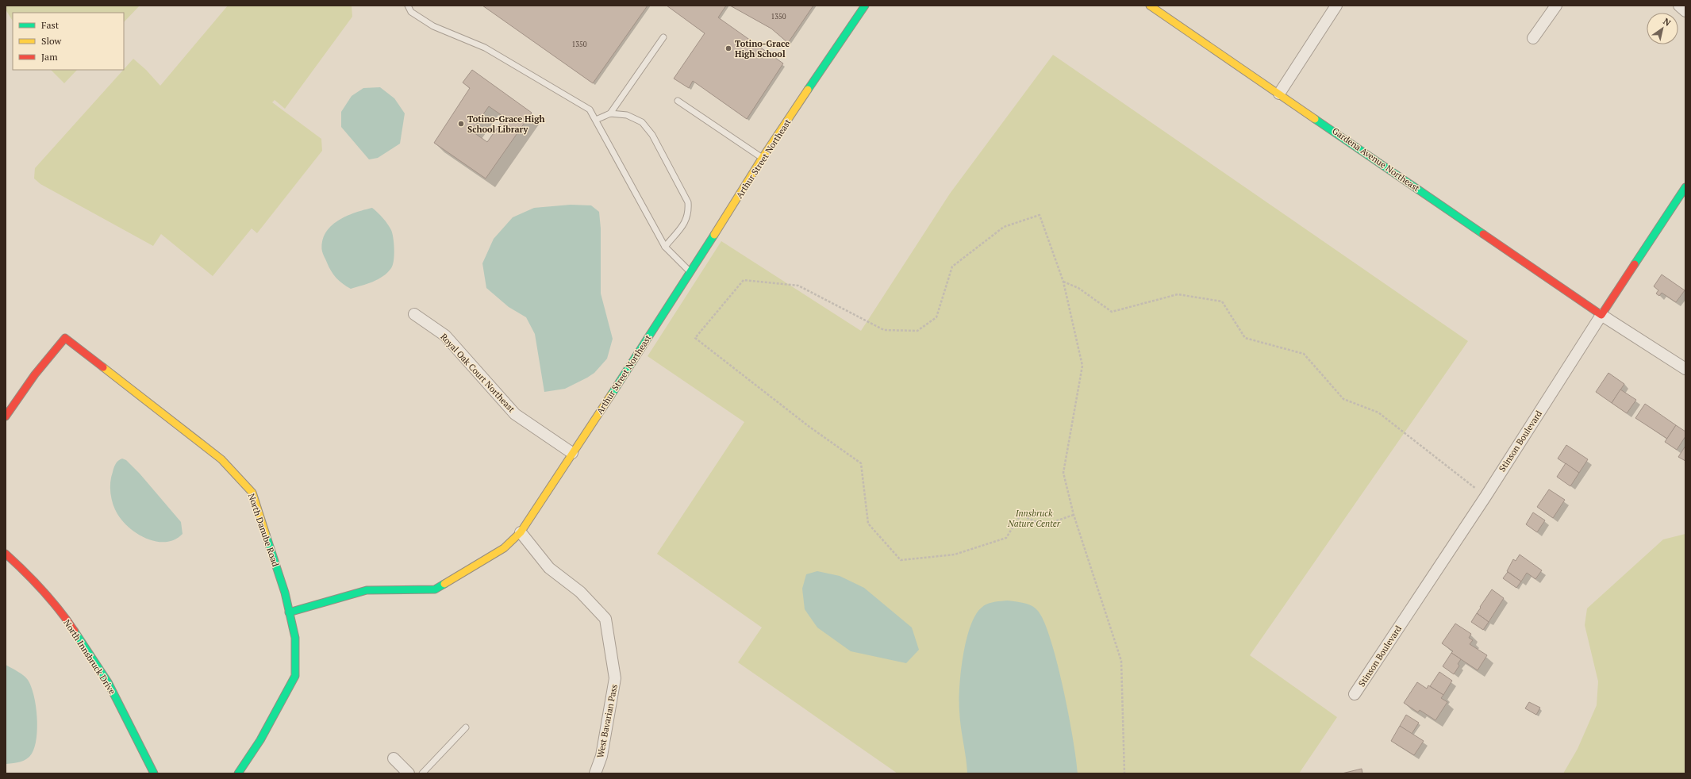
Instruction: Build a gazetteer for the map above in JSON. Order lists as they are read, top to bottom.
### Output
{
  "streets": {
    "street": [
      "Arthur Street Northeast",
      "Gardena Avenue Northeast",
      "Royal Oak Court Northeast",
      "Stinson Boulevard",
      "North Danube Road",
      "North Innsbruck Drive",
      "West Bavarian Pass"
    ]
  },
  "crossings": [
    ["Arthur Street Northeast", "Royal Oak Court Northeast"],
    ["Arthur Street Northeast", "North Danube Road"],
    ["Arthur Street Northeast", "West Bavarian Pass"],
    ["Gardena Avenue Northeast", "Stinson Boulevard"]
  ],
  "parks": ["Innsbruck Nature Center"],
  "places": ["Totino-Grace High School", "Totino-Grace High School Library"],
  "house_numbers": ["1350", "1350"],
  "legend": ["Fast", "Slow", "Jam"],
  "north": "top right"
}
